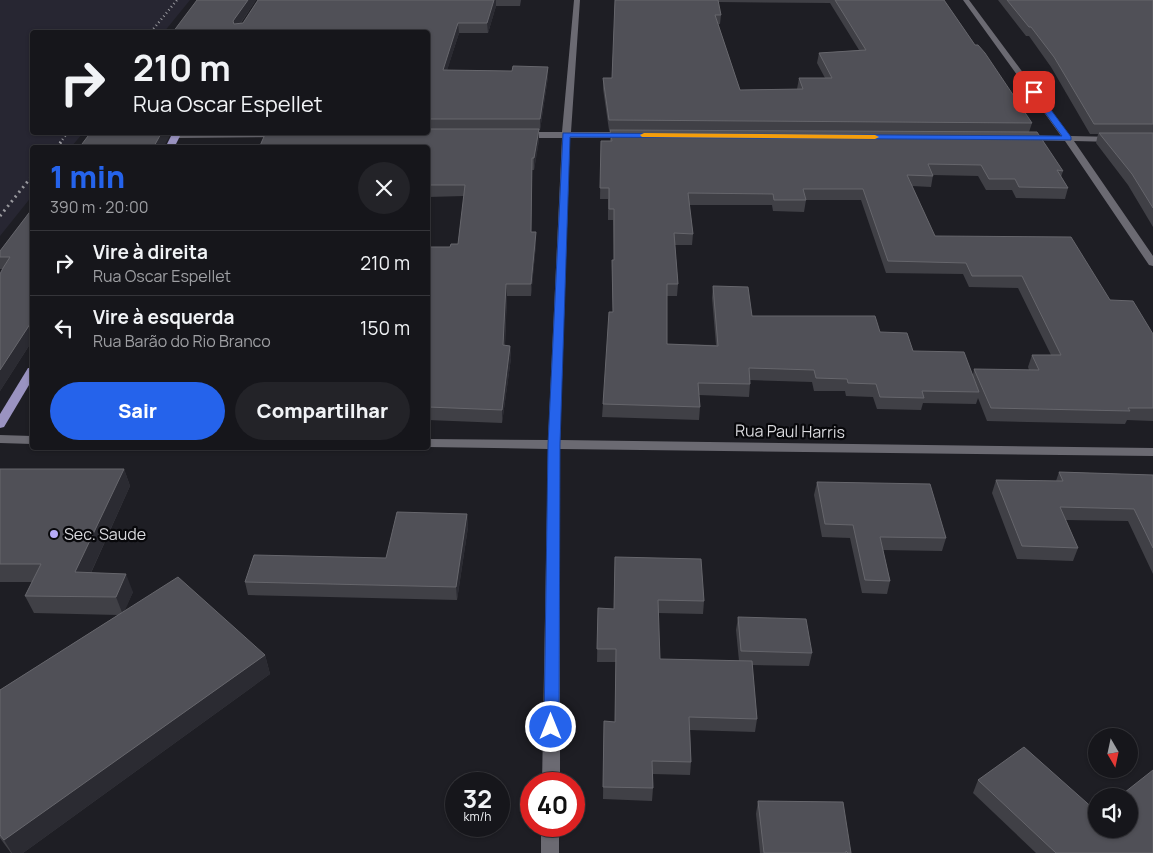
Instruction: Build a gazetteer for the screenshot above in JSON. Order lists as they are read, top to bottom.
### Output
{
  "streets": {
    "street": ["Rua Paul Harris"]
  },
  "places": ["Sec. Saude"],
  "north": "bottom",
  "page": {
    "turn": ["210 m", "Rua Oscar Espellet"],
    "heading": ["1 min", "390 m · 20:00"],
    "list": [
      {
        "name": "Vire à direita",
        "note": "Rua Oscar Espellet",
        "value": "210 m"
      },
      {
        "name": "Vire à esquerda",
        "note": "Rua Barão do Rio Branco",
        "value": "150 m"
      }
    ],
    "buttons": ["Sair", "Compartilhar"],
    "speed": "32 km/h",
    "limit": "40"
  }
}
